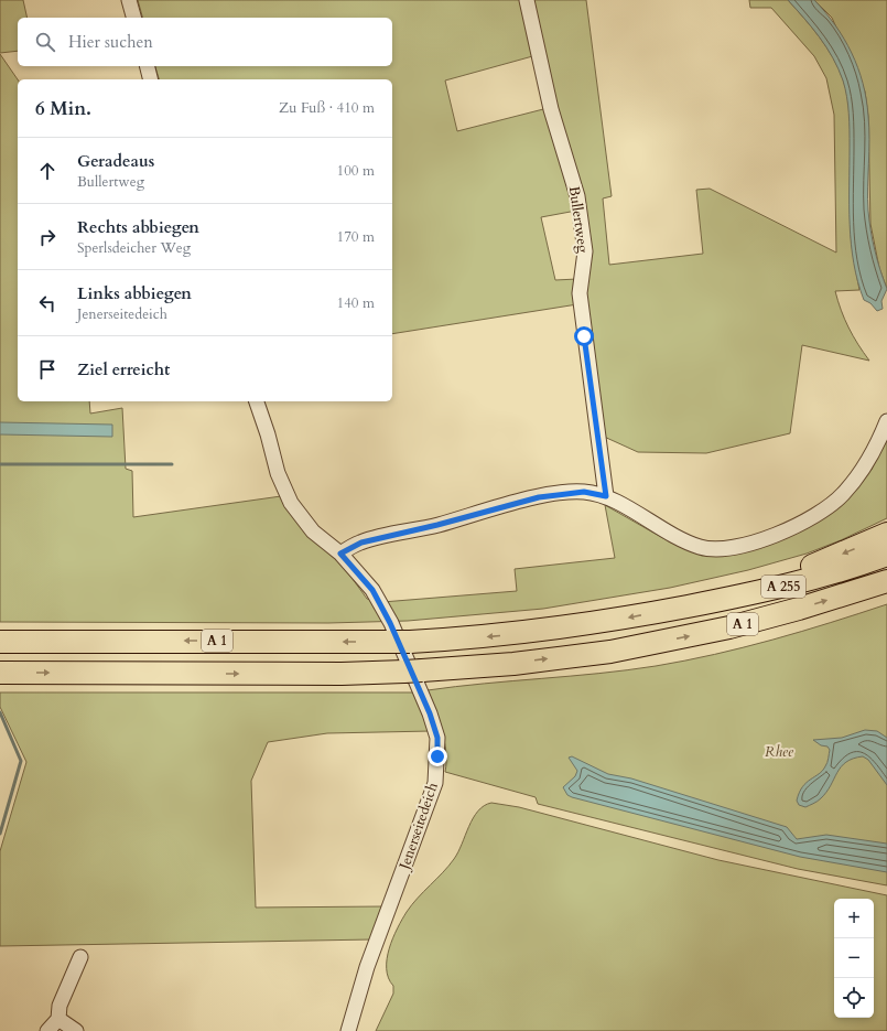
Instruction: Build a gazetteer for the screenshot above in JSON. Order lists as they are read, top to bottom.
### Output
{
  "streets": {
    "highway": ["A 255", "A 1"],
    "street": ["Bullertweg", "Jenerseitedeich"]
  },
  "crossings": [
    ["A 255", "A 1"]
  ],
  "parks": ["Rhee"],
  "page": {
    "search": "Hier suchen",
    "heading": ["6 Min.", "Zu Fuß · 410 m"],
    "list": [
      ["Geradeaus", "Bullertweg", "100 m"],
      ["Rechts abbiegen", "Sperlsdeicher Weg", "170 m"],
      ["Links abbiegen", "Jenerseitedeich", "140 m"],
      "Ziel erreicht"
    ],
    "map_buttons": ["+", "−"]
  }
}
